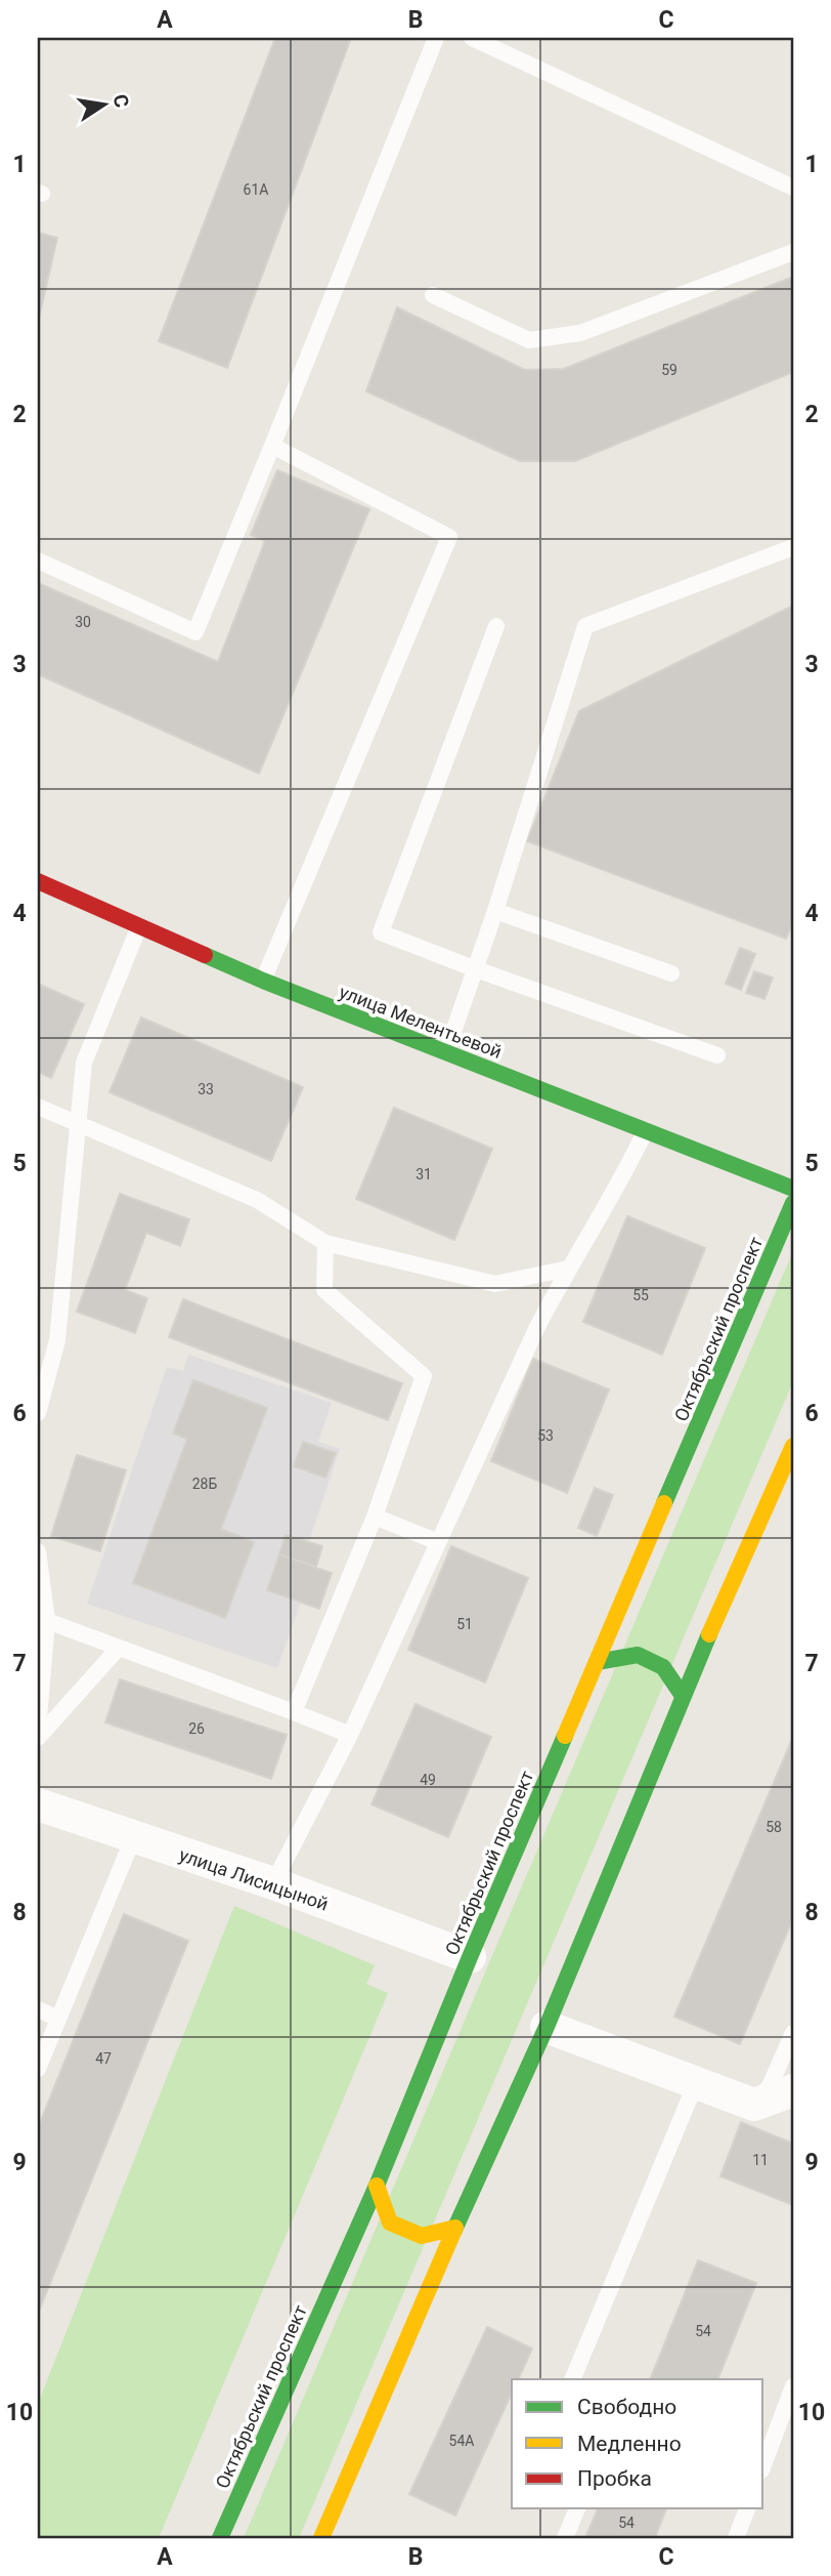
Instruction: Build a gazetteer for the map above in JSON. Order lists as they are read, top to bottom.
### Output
{
  "streets": {
    "main road": ["улица Мелентьевой", "Октябрьский проспект"],
    "street": ["улица Лисицыной"]
  },
  "crossings": [
    ["Октябрьский проспект", "улица Лисицыной"]
  ],
  "house_numbers": [
    "61А",
    "59",
    "30",
    "33",
    "31",
    "55",
    "53",
    "28Б",
    "51",
    "26",
    "49",
    "58",
    "47",
    "11",
    "54",
    "54А",
    "54"
  ],
  "legend": ["Свободно", "Медленно", "Пробка"],
  "north": "right",
  "grid": {
    "columns": ["A", "B", "C"],
    "rows": [
      "1",
      "2",
      "3",
      "4",
      "5",
      "6",
      "7",
      "8",
      "9",
      "10"
    ]
  }
}
